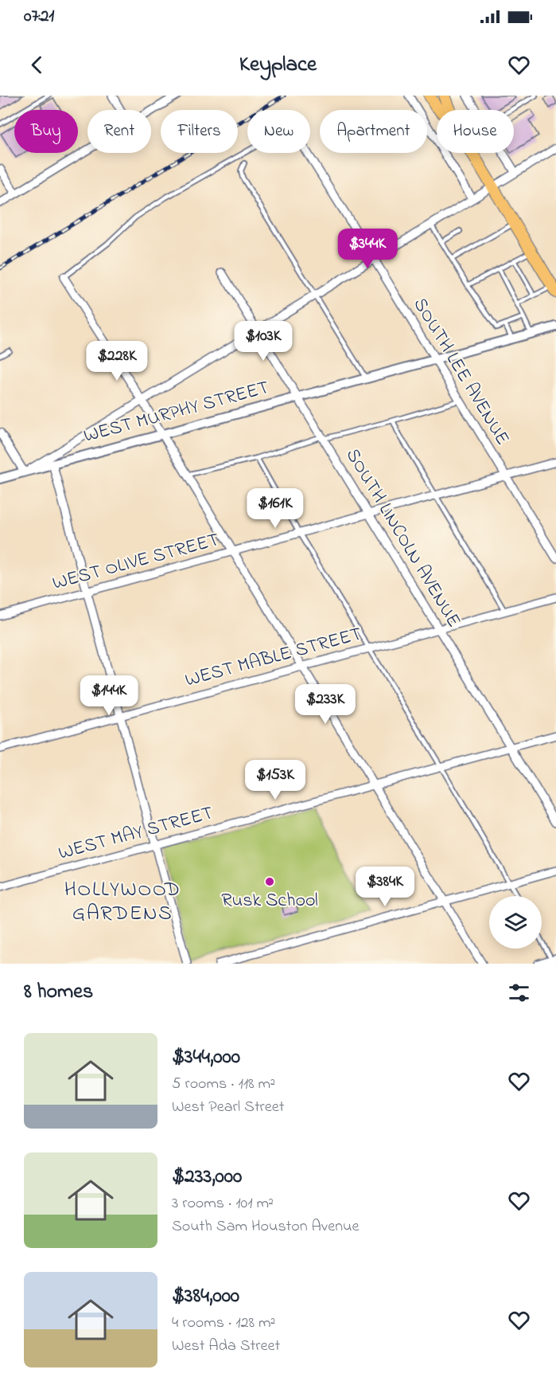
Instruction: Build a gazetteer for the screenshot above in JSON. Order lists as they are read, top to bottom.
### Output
{
  "streets": {
    "street": [
      "SOUTH LEE AVENUE",
      "WEST MURPHY STREET",
      "SOUTH LINCOLN AVENUE",
      "WEST OLIVE STREET",
      "WEST MABLE STREET",
      "WEST MAY STREET"
    ]
  },
  "crossings": [
    ["SOUTH LEE AVENUE", "WEST MURPHY STREET"],
    ["SOUTH LEE AVENUE", "WEST OLIVE STREET"],
    ["WEST MURPHY STREET", "SOUTH LINCOLN AVENUE"],
    ["SOUTH LINCOLN AVENUE", "WEST OLIVE STREET"],
    ["SOUTH LINCOLN AVENUE", "WEST MABLE STREET"],
    ["SOUTH LINCOLN AVENUE", "WEST MAY STREET"]
  ],
  "districts": ["HOLLYWOOD GARDENS"],
  "places": ["Rusk School"],
  "page": {
    "status": "07:21",
    "header": "Keyplace",
    "chip": [
      "Buy",
      "Rent",
      "Filters",
      "New",
      "Apartment",
      "House"
    ],
    "price": [
      "$344K",
      "$103K",
      "$228K",
      "$161K",
      "$144K",
      "$233K",
      "$153K",
      "$384K"
    ],
    "heading": "8 homes",
    "list": [
      {
        "name": "$344,000",
        "note": "5 rooms · 118 m² · West Pearl Street"
      },
      {
        "name": "$233,000",
        "note": "3 rooms · 101 m² · South Sam Houston Avenue"
      },
      {
        "name": "$384,000",
        "note": "4 rooms · 128 m² · West Ada Street"
      }
    ]
  }
}
